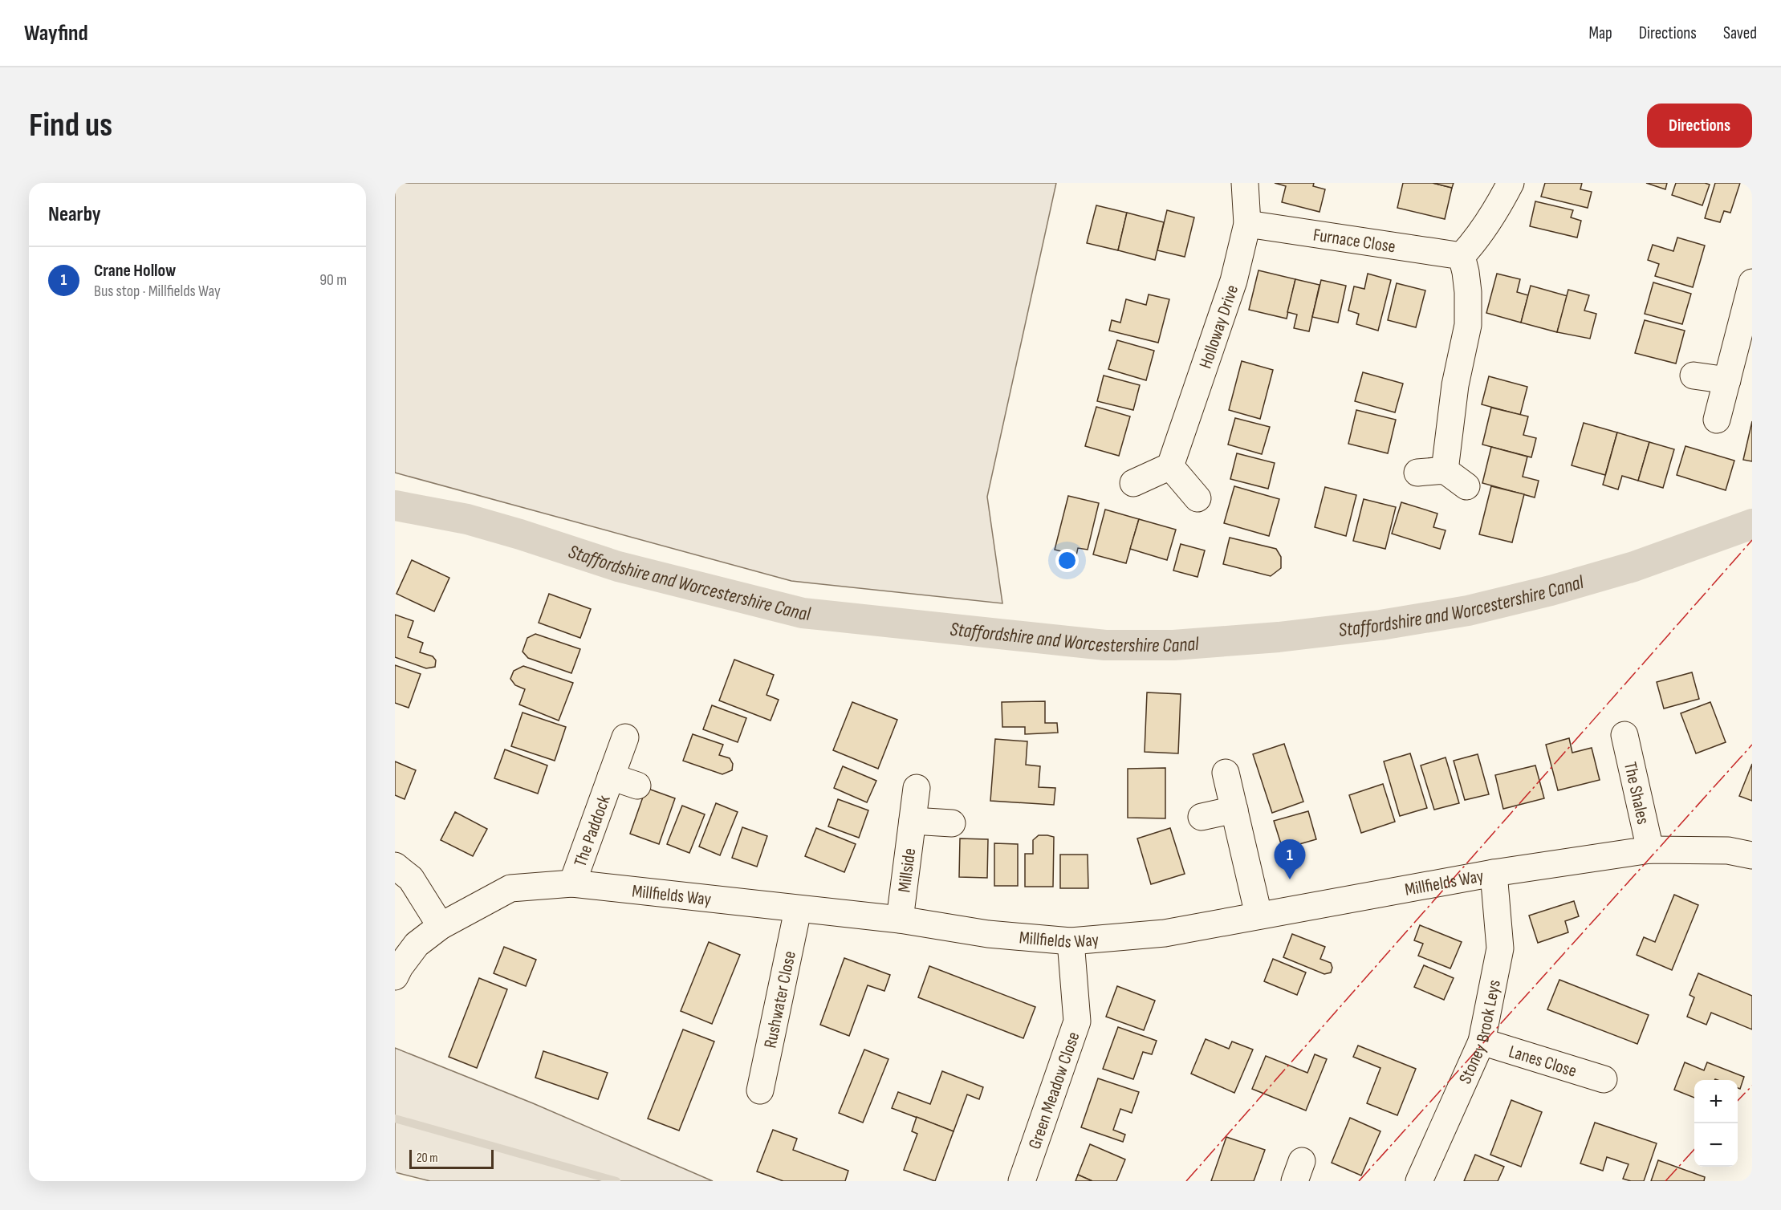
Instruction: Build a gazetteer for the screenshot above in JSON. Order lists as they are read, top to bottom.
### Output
{
  "streets": {
    "street": [
      "Furnace Close",
      "Holloway Drive",
      "The Shales",
      "The Paddock",
      "Millside",
      "Millfields Way",
      "Rushwater Close",
      "Stoney Brook Leys",
      "Lanes Close",
      "Green Meadow Close"
    ]
  },
  "crossings": [
    ["Furnace Close", "Holloway Drive"],
    ["The Shales", "Millfields Way"],
    ["The Paddock", "Millfields Way"],
    ["Millside", "Millfields Way"],
    ["Millfields Way", "Rushwater Close"],
    ["Millfields Way", "Stoney Brook Leys"],
    ["Millfields Way", "Green Meadow Close"],
    ["Stoney Brook Leys", "Lanes Close"]
  ],
  "water": ["Staffordshire and Worcestershire Canal"],
  "scale_bar": "20 m",
  "page": {
    "header": "Wayfind",
    "nav": ["Map", "Directions", "Saved"],
    "buttons": "Directions",
    "title": "Find us",
    "heading": "Nearby",
    "list": [
      {
        "mark": "1",
        "name": "Crane Hollow",
        "note": "Bus stop · Millfields Way",
        "value": "90 m"
      }
    ],
    "pins": "1",
    "map_buttons": ["+", "−"],
    "scale": "20 m"
  }
}
